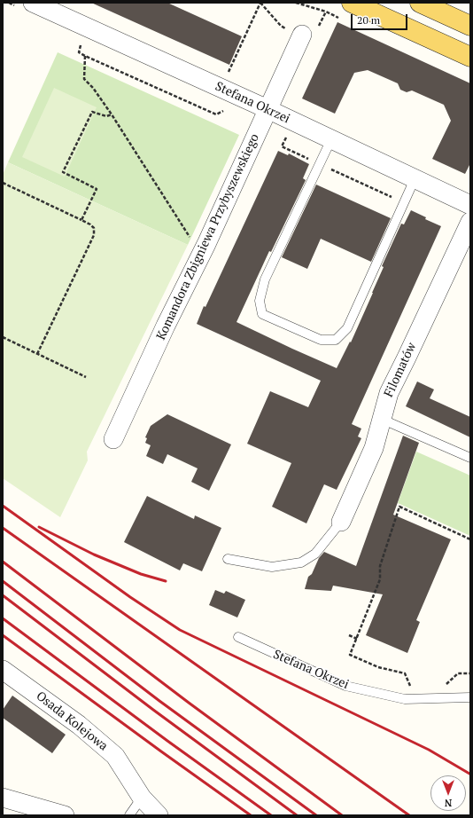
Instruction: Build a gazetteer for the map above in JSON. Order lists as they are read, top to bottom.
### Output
{
  "streets": {
    "street": [
      "Stefana Okrzei",
      "Komandora Zbigniewa Przybyszewskiego",
      "Filomatów",
      "Osada Kolejowa"
    ]
  },
  "crossings": [
    ["Stefana Okrzei", "Komandora Zbigniewa Przybyszewskiego"]
  ],
  "scale_bar": "20 m",
  "north": "bottom"
}
